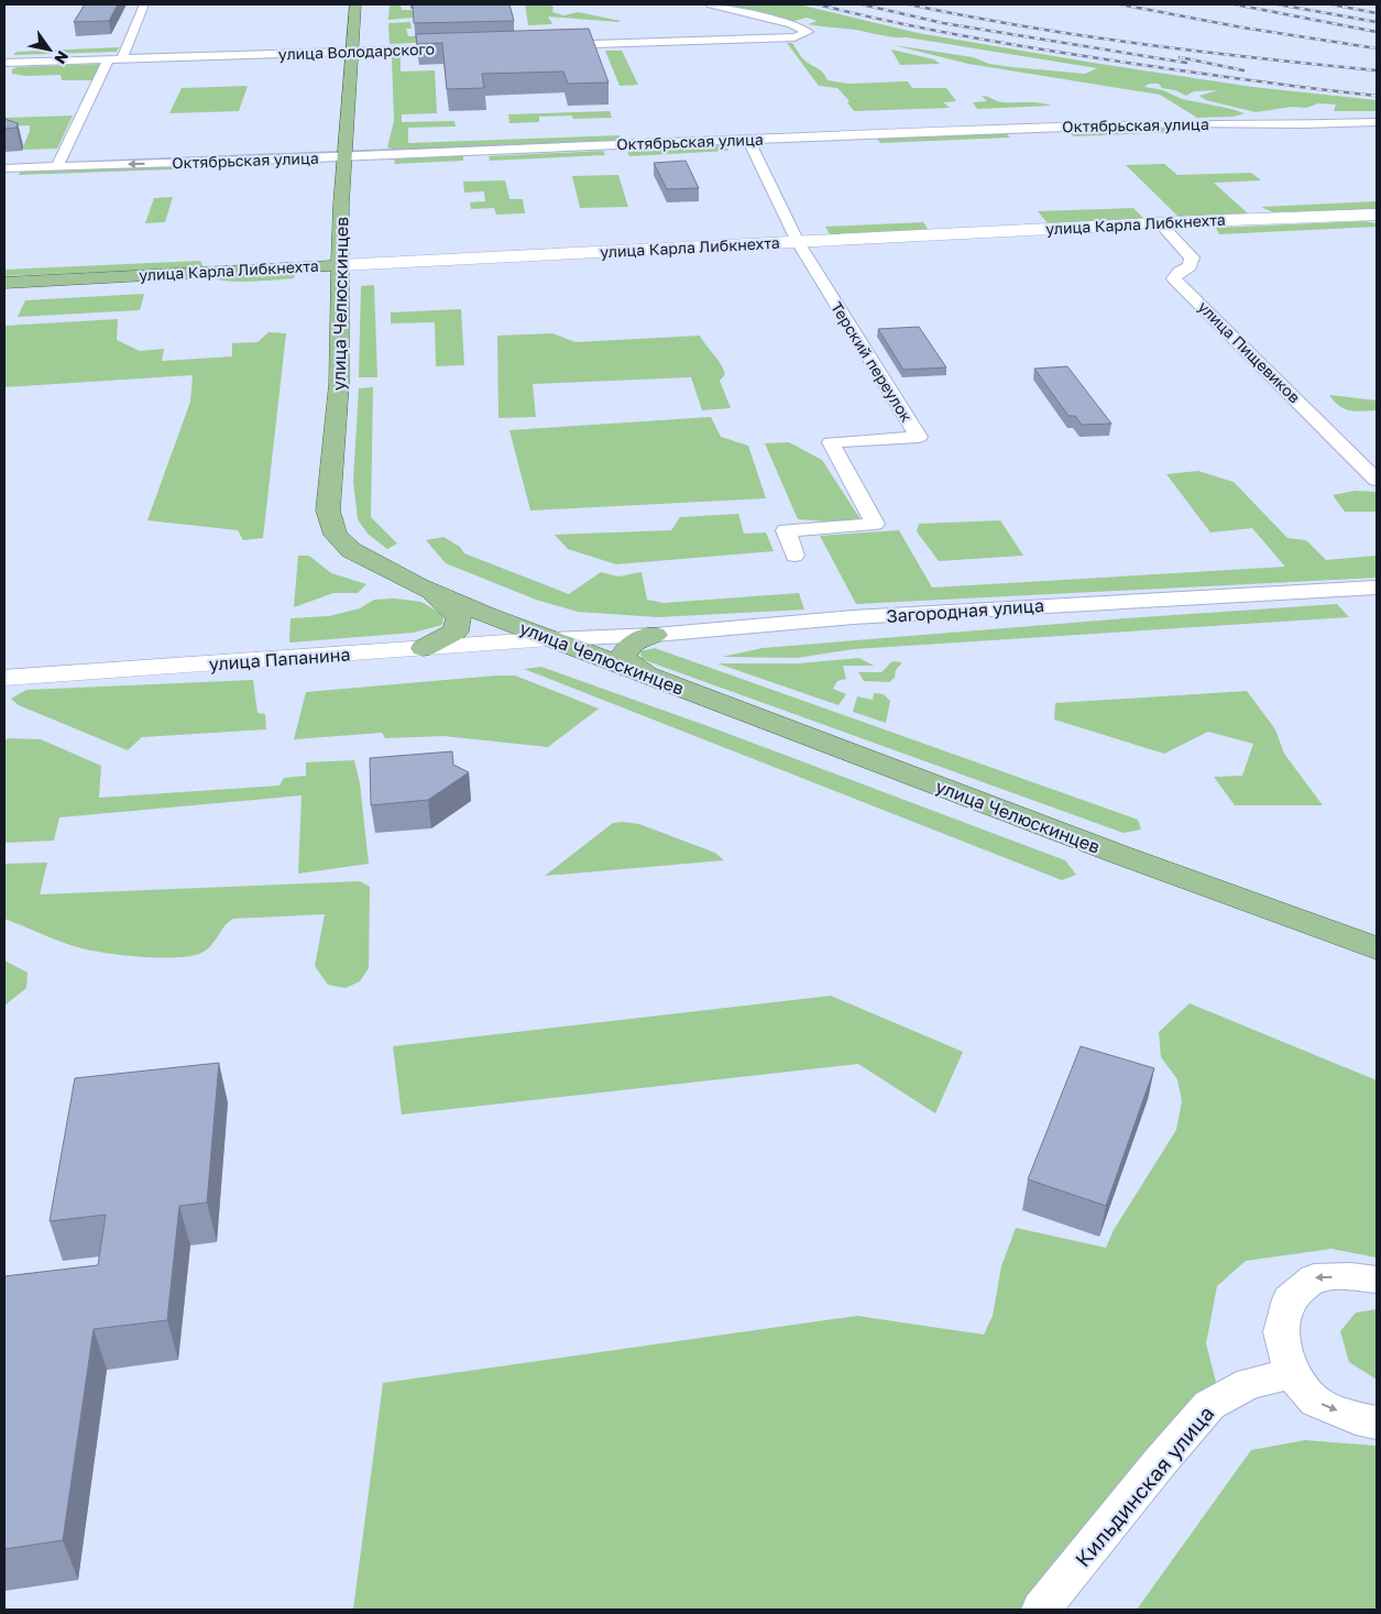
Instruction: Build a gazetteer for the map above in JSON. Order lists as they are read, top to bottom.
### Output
{
  "streets": {
    "main road": ["улица Карла Либкнехта", "улица Челюскинцев"],
    "street": [
      "улица Володарского",
      "Октябрьская улица",
      "улица Пищевиков",
      "Терский переулок",
      "Загородная улица",
      "улица Папанина",
      "Кильдинская улица"
    ]
  },
  "crossings": [
    ["улица Володарского", "улица Челюскинцев"],
    ["Октябрьская улица", "улица Челюскинцев"],
    ["Октябрьская улица", "Терский переулок"],
    ["улица Карла Либкнехта", "улица Челюскинцев"],
    ["улица Карла Либкнехта", "улица Пищевиков"],
    ["улица Карла Либкнехта", "Терский переулок"],
    ["улица Челюскинцев", "Загородная улица"],
    ["улица Челюскинцев", "улица Папанина"],
    ["Загородная улица", "улица Папанина"]
  ],
  "north": "bottom right"
}
